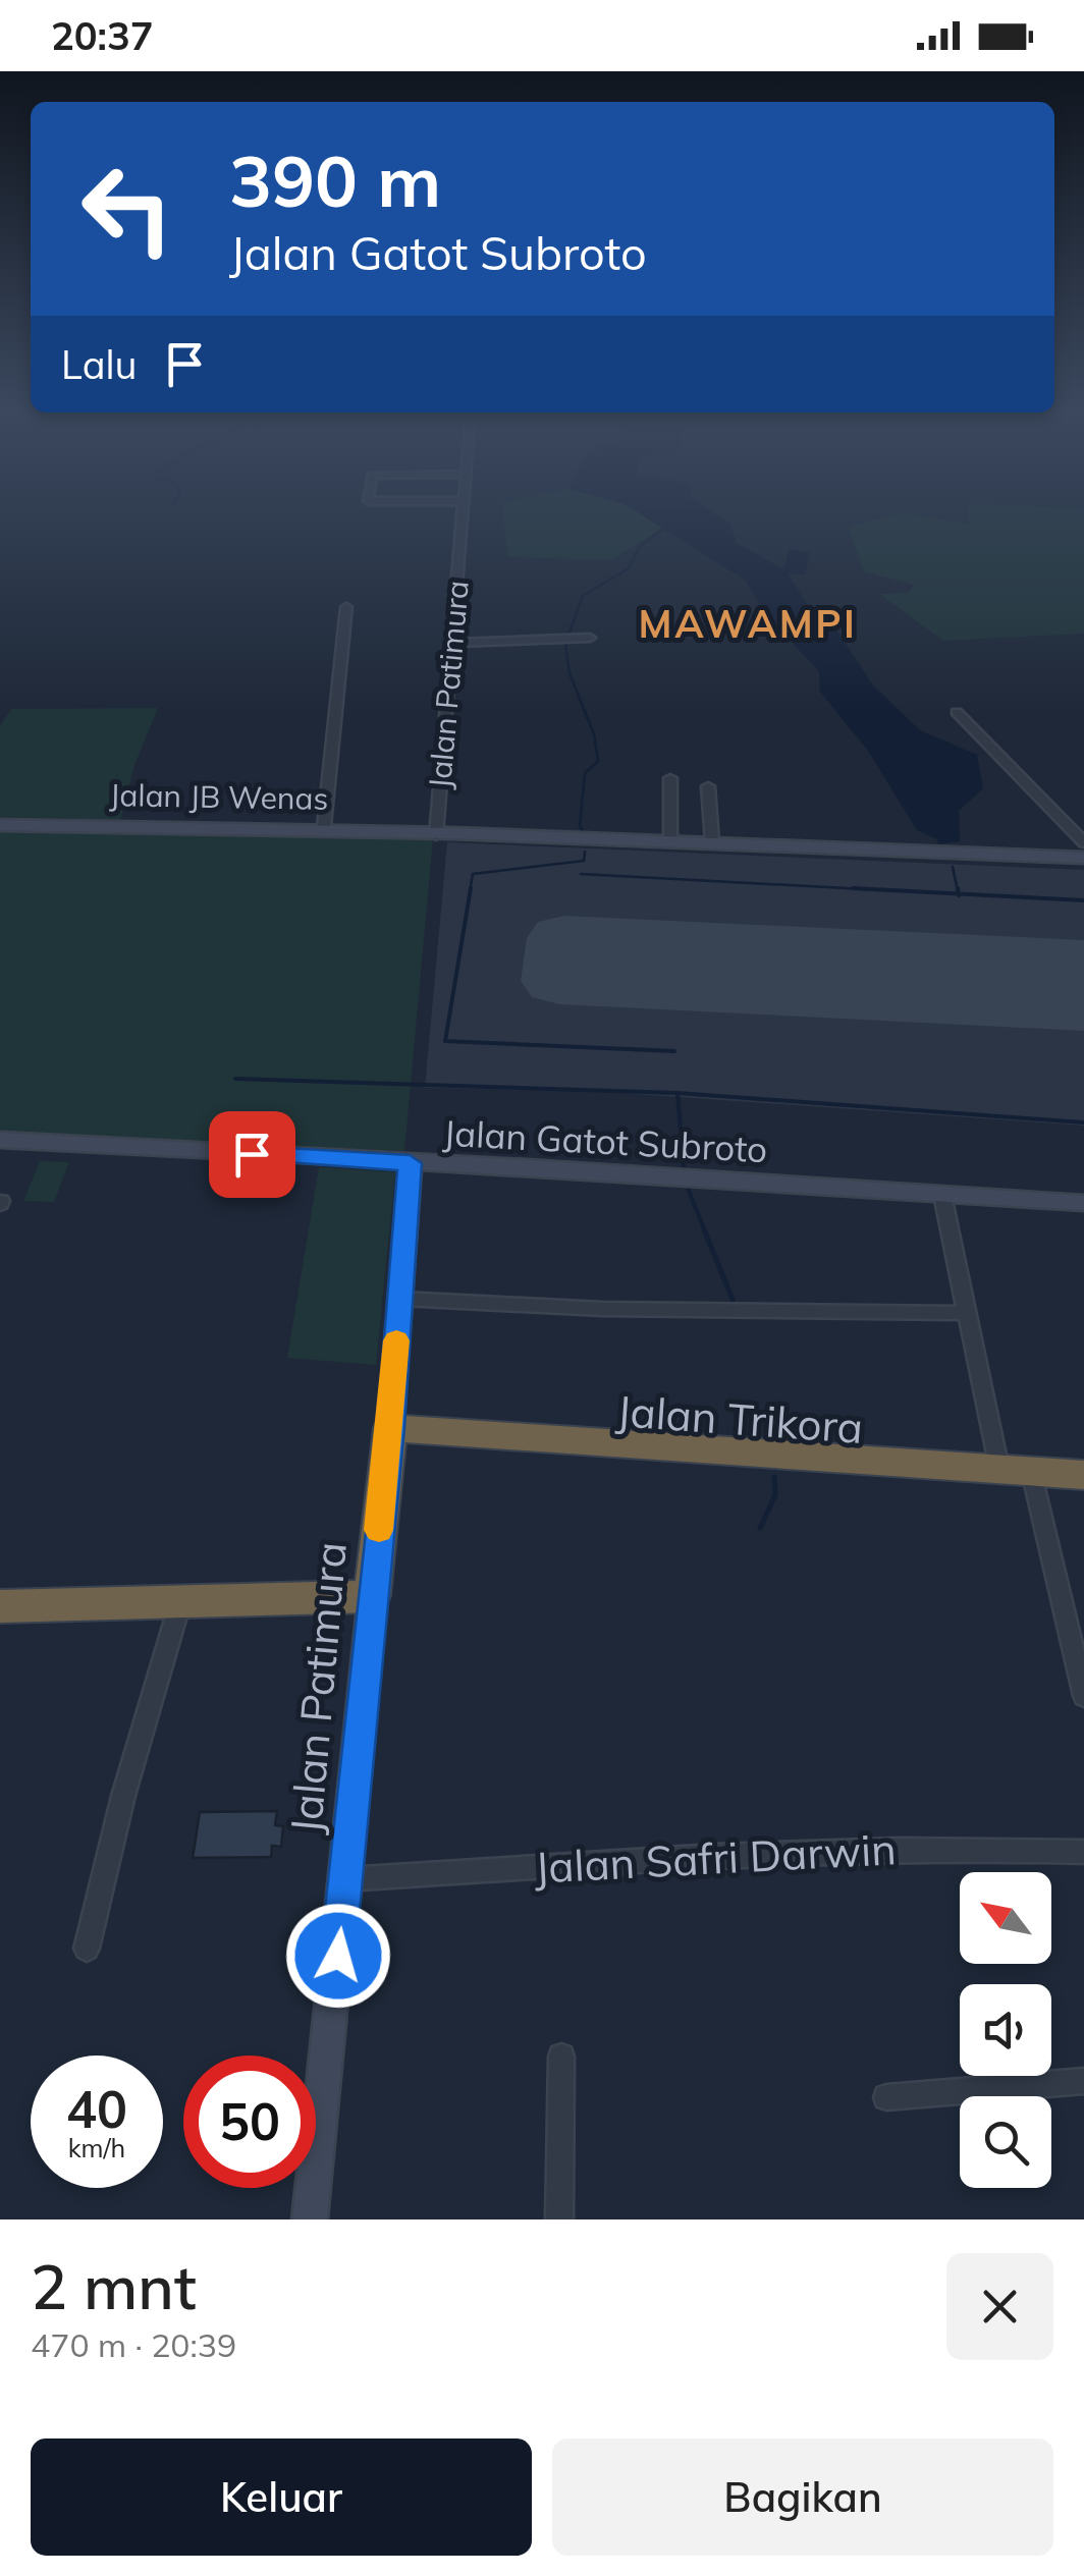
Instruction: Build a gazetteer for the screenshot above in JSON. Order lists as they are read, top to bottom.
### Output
{
  "streets": {
    "highway": ["Jalan Patimura", "Jalan Trikora"],
    "main road": ["Jalan JB Wenas", "Jalan Gatot Subroto"],
    "street": ["Jalan Safri Darwin"]
  },
  "crossings": [
    ["Jalan Patimura", "Jalan JB Wenas"],
    ["Jalan Patimura", "Jalan Gatot Subroto"],
    ["Jalan Patimura", "Jalan Trikora"],
    ["Jalan Patimura", "Jalan Safri Darwin"]
  ],
  "districts": ["MAWAMPI"],
  "north": "top left",
  "page": {
    "status": "20:37",
    "turn": ["390 m", "Jalan Gatot Subroto"],
    "then": "Lalu",
    "speed": "40 km/h",
    "limit": "50",
    "heading": ["2 mnt", "470 m · 20:39"],
    "buttons": ["Keluar", "Bagikan"]
  }
}
